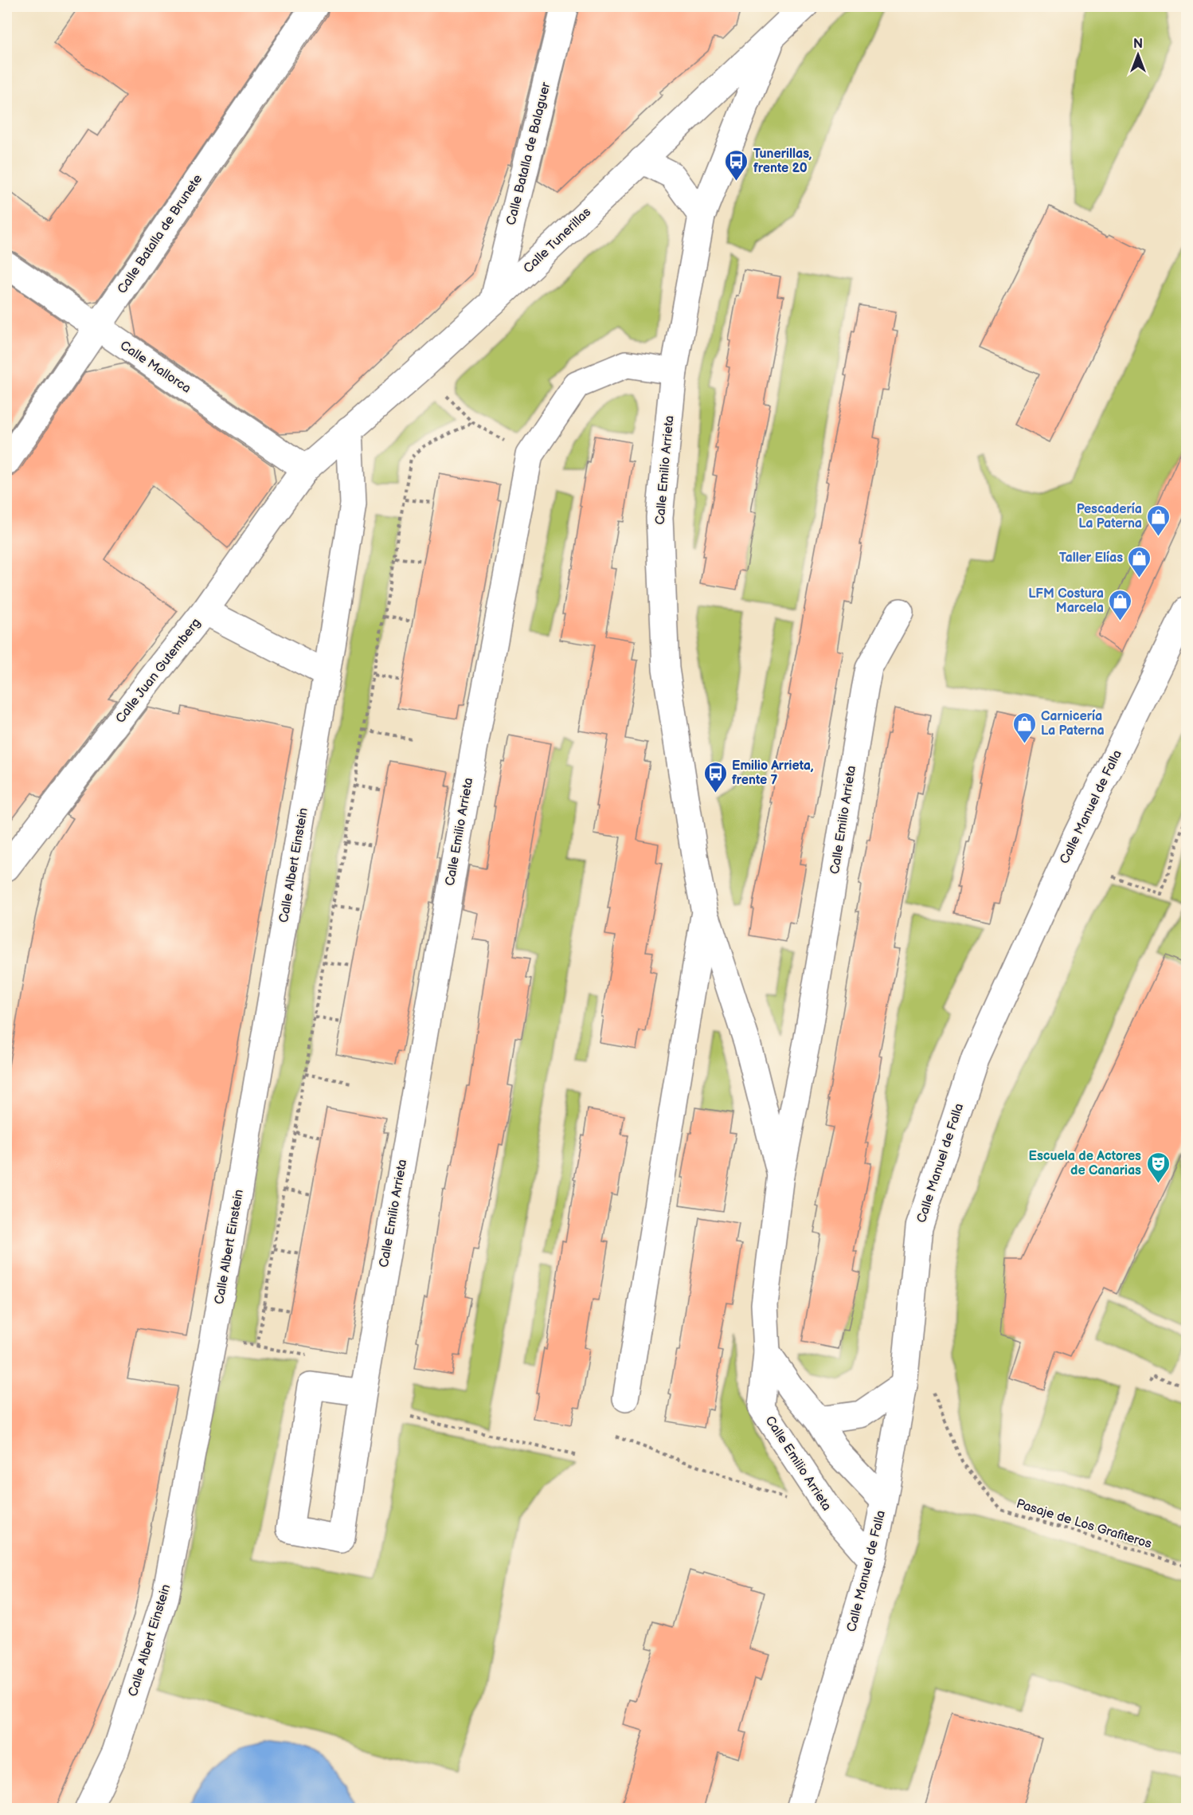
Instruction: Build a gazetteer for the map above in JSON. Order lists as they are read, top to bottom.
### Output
{
  "streets": {
    "street": [
      "Calle Batalla de Balaguer",
      "Calle Batalla de Brunete",
      "Calle Tunerillas",
      "Calle Mallorca",
      "Calle Emilio Arrieta",
      "Calle Juan Gutemberg",
      "Calle Manuel de Falla",
      "Calle Albert Einstein"
    ],
    "path": ["Pasaje de Los Grafiteros"]
  },
  "crossings": [
    ["Calle Batalla de Balaguer", "Calle Tunerillas"],
    ["Calle Batalla de Brunete", "Calle Mallorca"],
    ["Calle Tunerillas", "Calle Mallorca"],
    ["Calle Tunerillas", "Calle Emilio Arrieta"],
    ["Calle Tunerillas", "Calle Juan Gutemberg"],
    ["Calle Tunerillas", "Calle Albert Einstein"],
    ["Calle Mallorca", "Calle Juan Gutemberg"],
    ["Calle Emilio Arrieta", "Calle Manuel de Falla"]
  ],
  "places": {
    "bus stop": ["Tunerillas, frente 20", "Emilio Arrieta, frente 7"],
    "shop": [
      "Pescadería La Paterna",
      "Taller Elías",
      "LFM Costura Marcela",
      "Carnicería La Paterna"
    ],
    "theatre": ["Escuela de Actores de Canarias"]
  },
  "north": "top"
}
